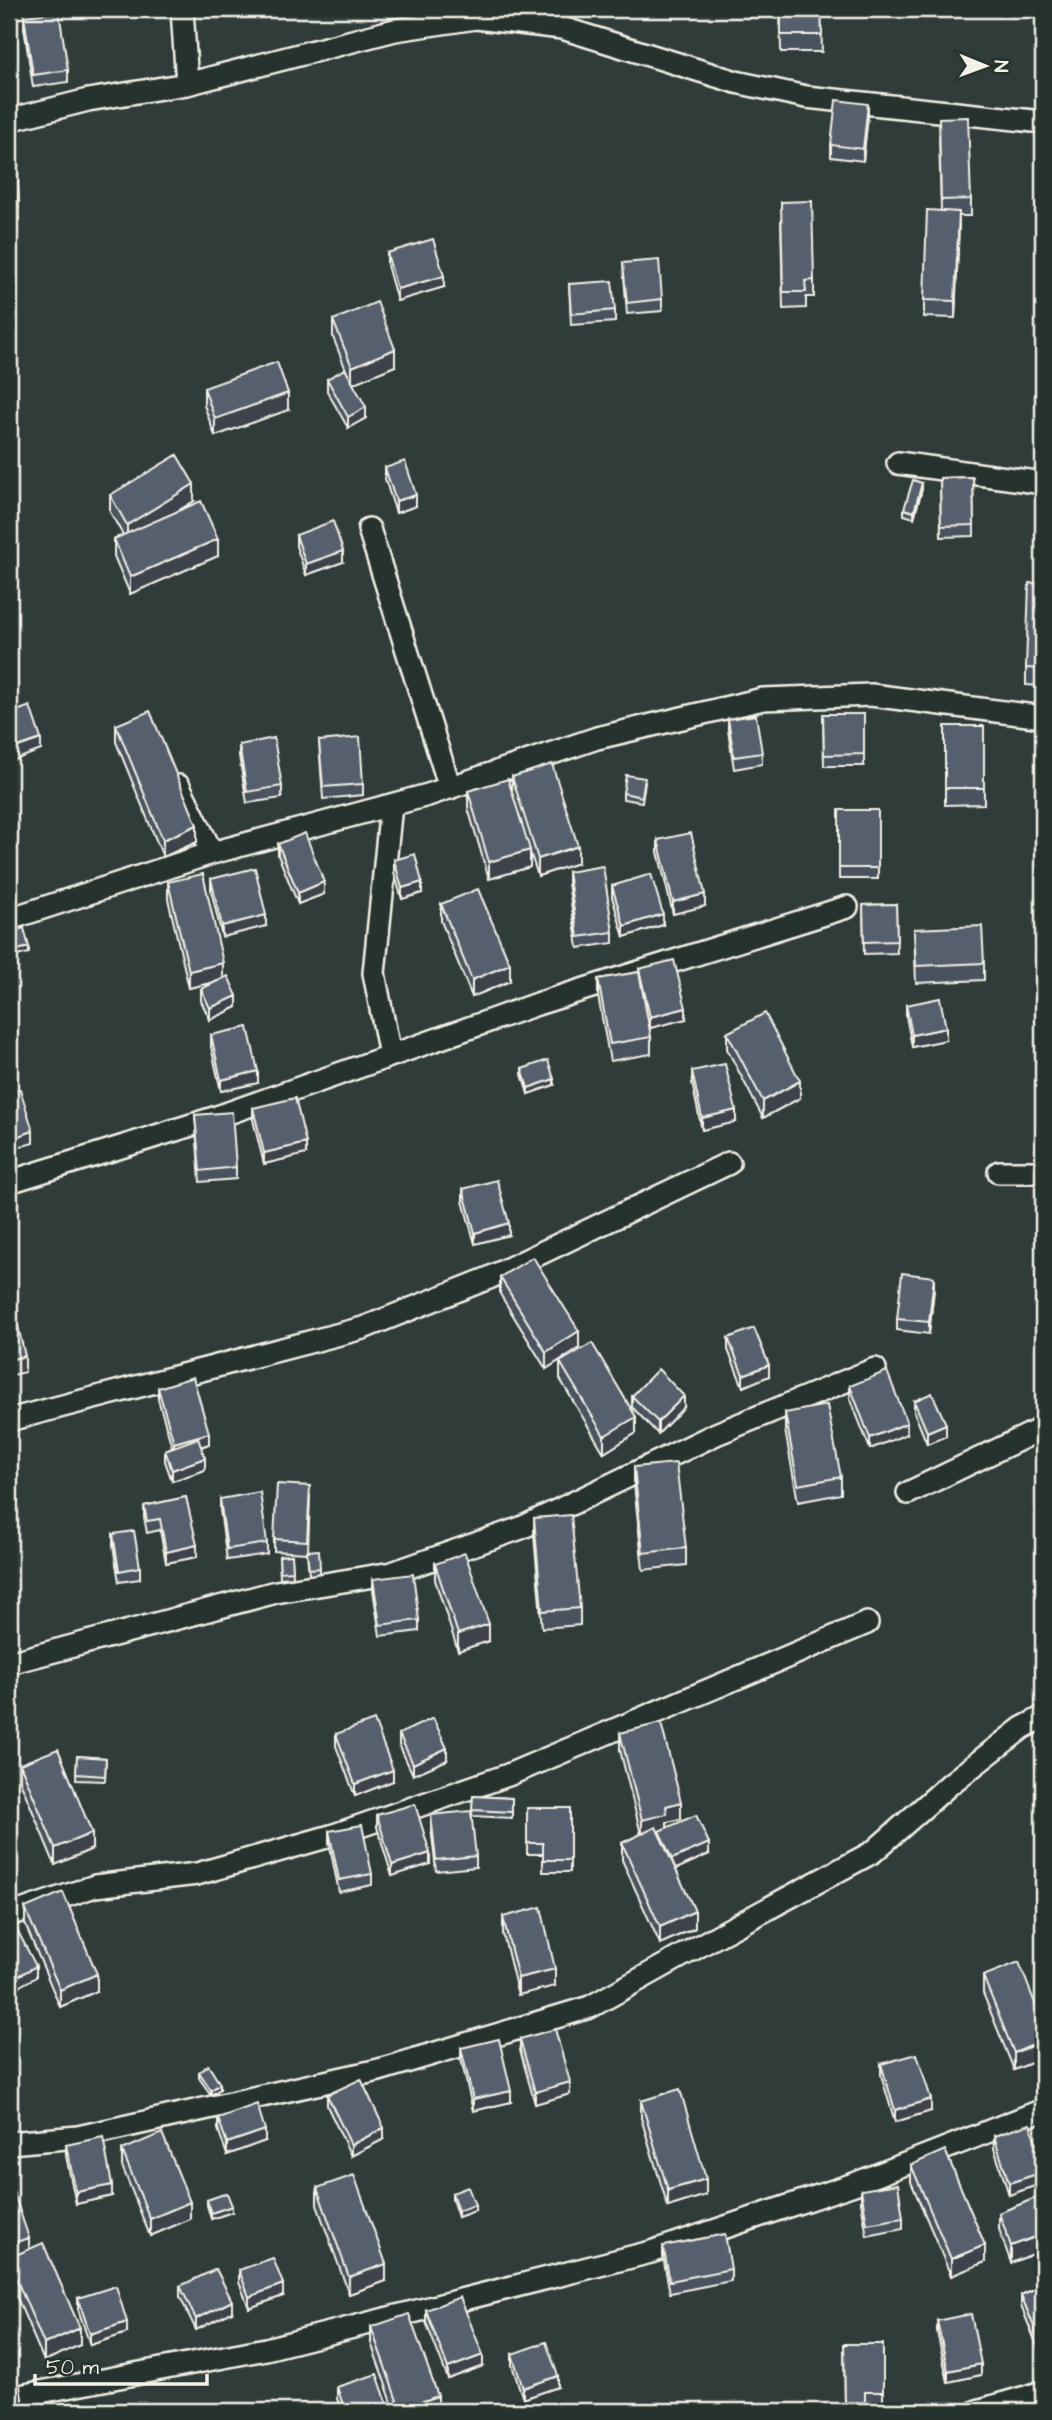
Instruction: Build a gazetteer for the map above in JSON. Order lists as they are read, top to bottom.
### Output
{
  "scale_bar": "50 m",
  "north": "right"
}
